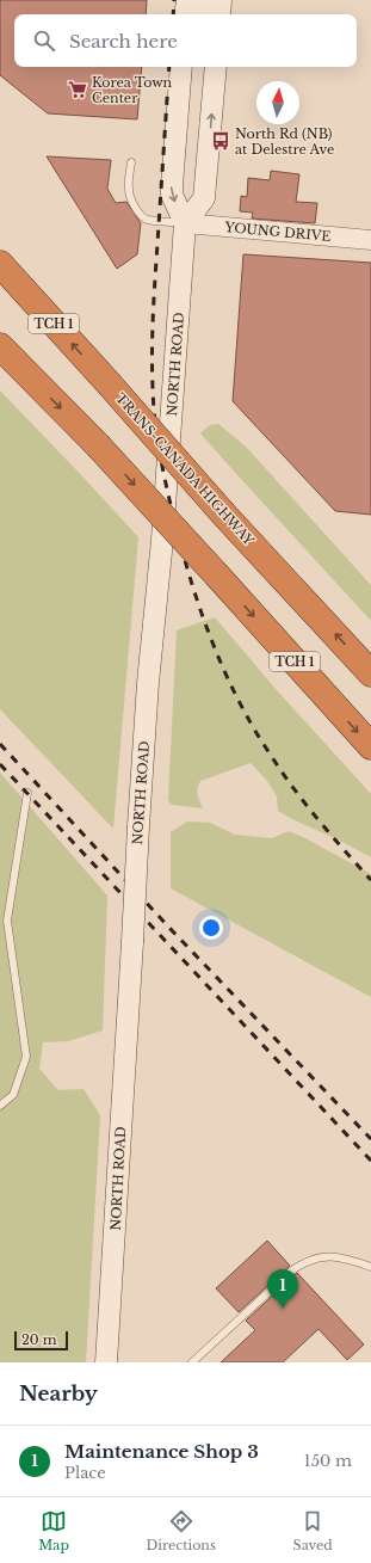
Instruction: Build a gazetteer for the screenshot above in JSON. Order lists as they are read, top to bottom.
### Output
{
  "streets": {
    "highway": ["TCH 1", "TRANS-CANADA HIGHWAY"],
    "main road": ["NORTH ROAD"],
    "street": ["YOUNG DRIVE"]
  },
  "crossings": [
    ["YOUNG DRIVE", "NORTH ROAD"]
  ],
  "places": {
    "supermarket": ["Korea Town Center"],
    "bus stop": ["North Rd (NB) at Delestre Ave"]
  },
  "scale_bar": "20 m",
  "north": "top",
  "page": {
    "search": "Search here",
    "pins": "1",
    "scale": "20 m",
    "heading": "Nearby",
    "list": [
      {
        "mark": "1",
        "name": "Maintenance Shop 3",
        "note": "Place",
        "value": "150 m"
      }
    ],
    "nav": ["Map", "Directions", "Saved"]
  }
}
